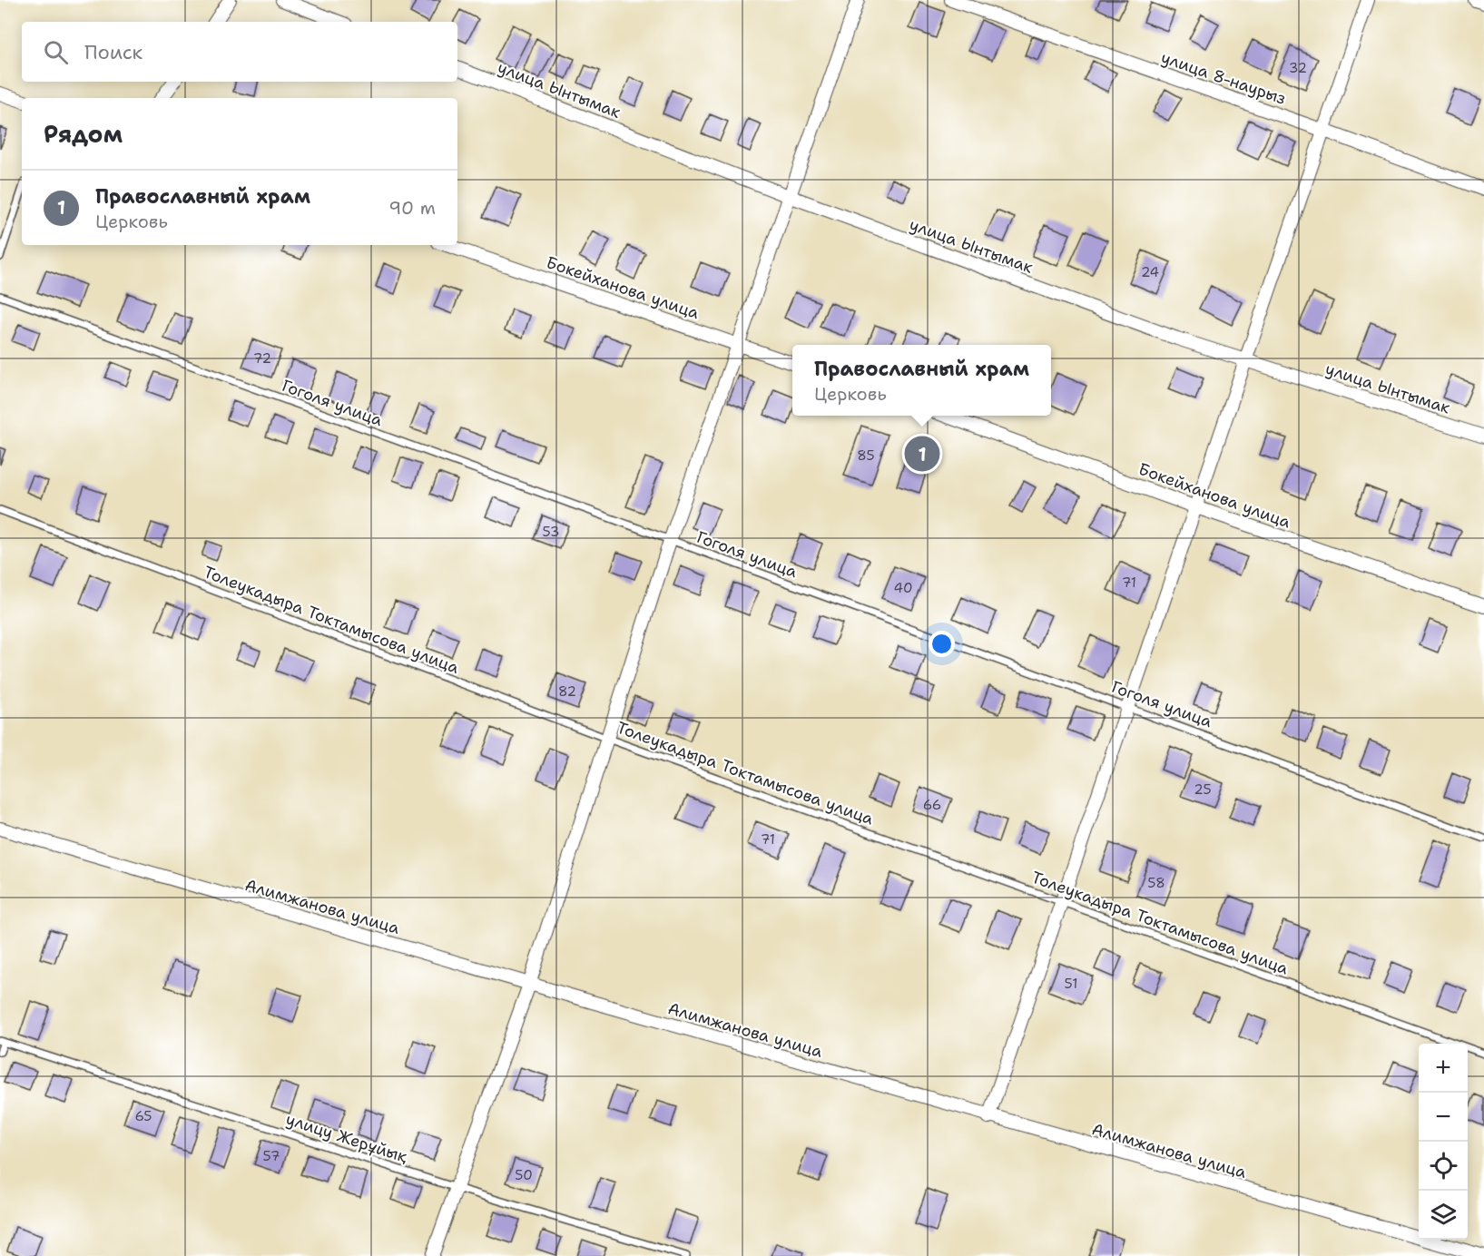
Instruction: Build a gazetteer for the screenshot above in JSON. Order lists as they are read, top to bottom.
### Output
{
  "streets": {
    "street": [
      "улица 8-наурыз",
      "улица Ынтымак",
      "Бокейханова улица",
      "Алимжанова улица"
    ],
    "lane": ["Гоголя улица", "Толеукадыра Токтамысова улица", "улицу Жерұйық"]
  },
  "house_numbers": [
    "32",
    "24",
    "72",
    "85",
    "53",
    "71",
    "40",
    "82",
    "25",
    "66",
    "71",
    "58",
    "51",
    "65",
    "57",
    "50"
  ],
  "page": {
    "search": "Поиск",
    "heading": "Рядом",
    "list": [
      {
        "mark": "1",
        "name": "Православный храм",
        "note": "Церковь",
        "value": "90 m"
      }
    ],
    "popup": ["Православный храм", "Церковь"],
    "pins": "1",
    "map_buttons": ["+", "−"]
  }
}
